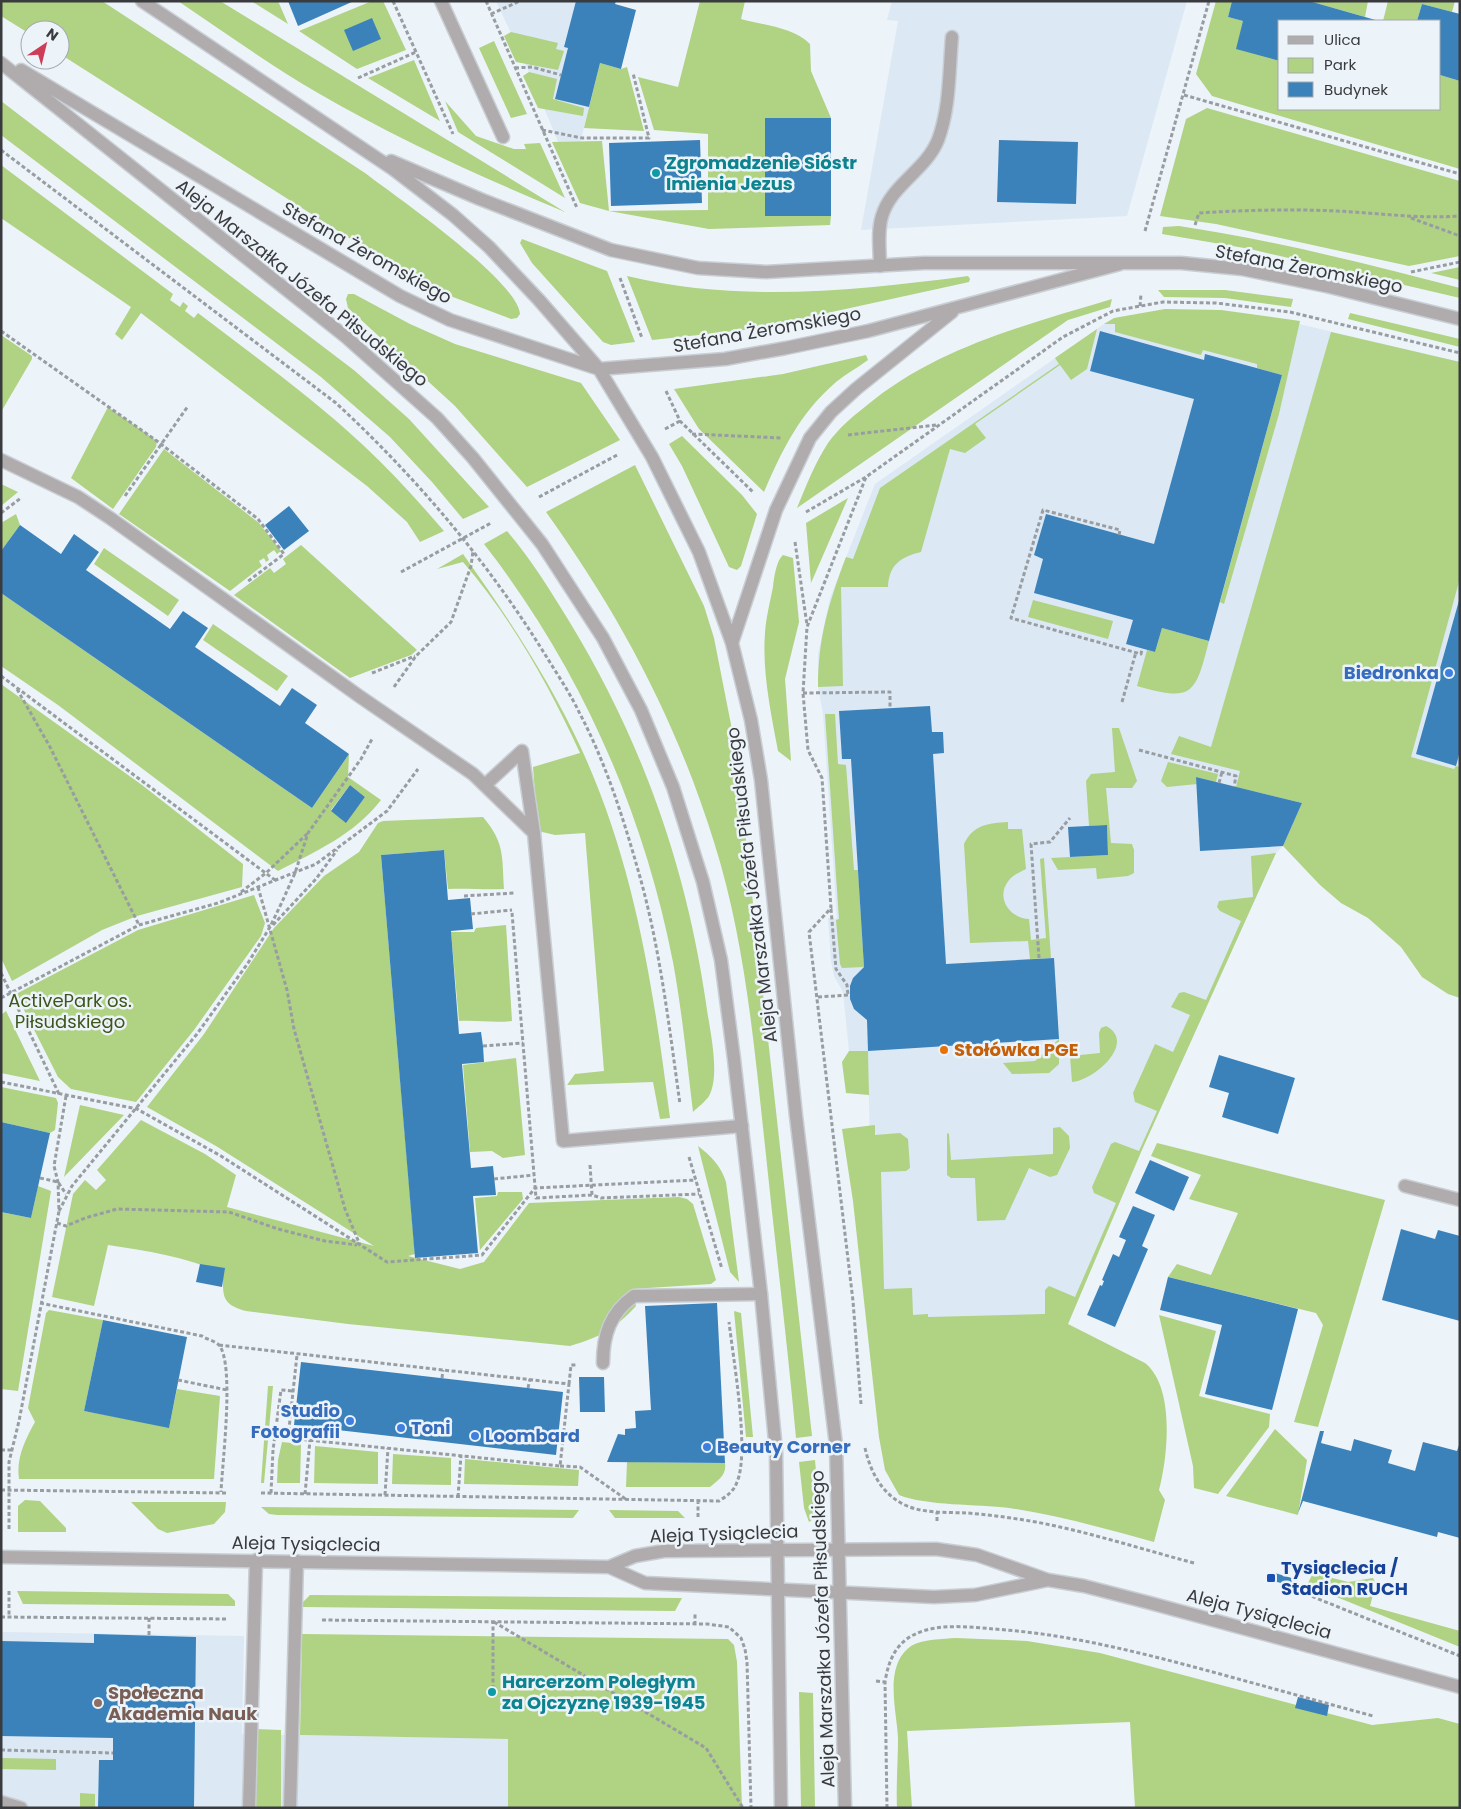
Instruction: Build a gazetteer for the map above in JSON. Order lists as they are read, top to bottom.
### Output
{
  "streets": {
    "street": ["Stefana Żeromskiego", "Aleja Marszałka Józefa Piłsudskiego", "Aleja Tysiąclecia"]
  },
  "crossings": [
    ["Stefana Żeromskiego", "Aleja Marszałka Józefa Piłsudskiego"],
    ["Aleja Marszałka Józefa Piłsudskiego", "Aleja Tysiąclecia"]
  ],
  "parks": ["ActivePark os. Piłsudskiego"],
  "places": {
    "other": [
      "Zgromadzenie Sióstr Imienia Jezus",
      "Biedronka",
      "Stołówka PGE",
      "Studio Fotografii",
      "Toni",
      "Loombard",
      "Beauty Corner",
      "Harcerzom Poległym za Ojczyznę 1939-1945",
      "Społeczna Akademia Nauk"
    ],
    "transit": ["Tysiąclecia / Stadion RUCH"]
  },
  "legend": ["Ulica", "Park", "Budynek"],
  "north": "top right"
}
